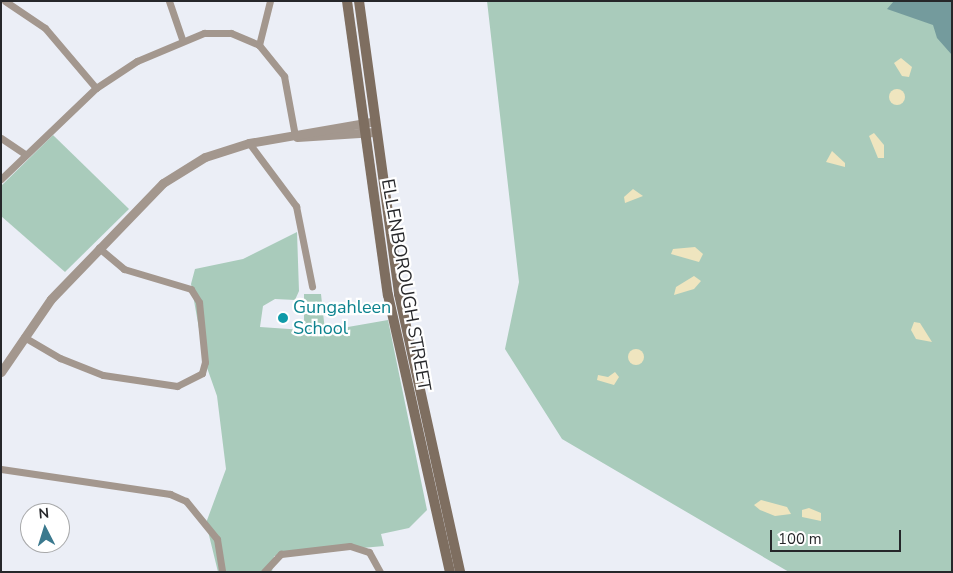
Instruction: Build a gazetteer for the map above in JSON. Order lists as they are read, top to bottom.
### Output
{
  "streets": {
    "main road": ["ELLENBOROUGH STREET"]
  },
  "places": ["Gungahleen School"],
  "scale_bar": "100 m",
  "north": "top"
}
